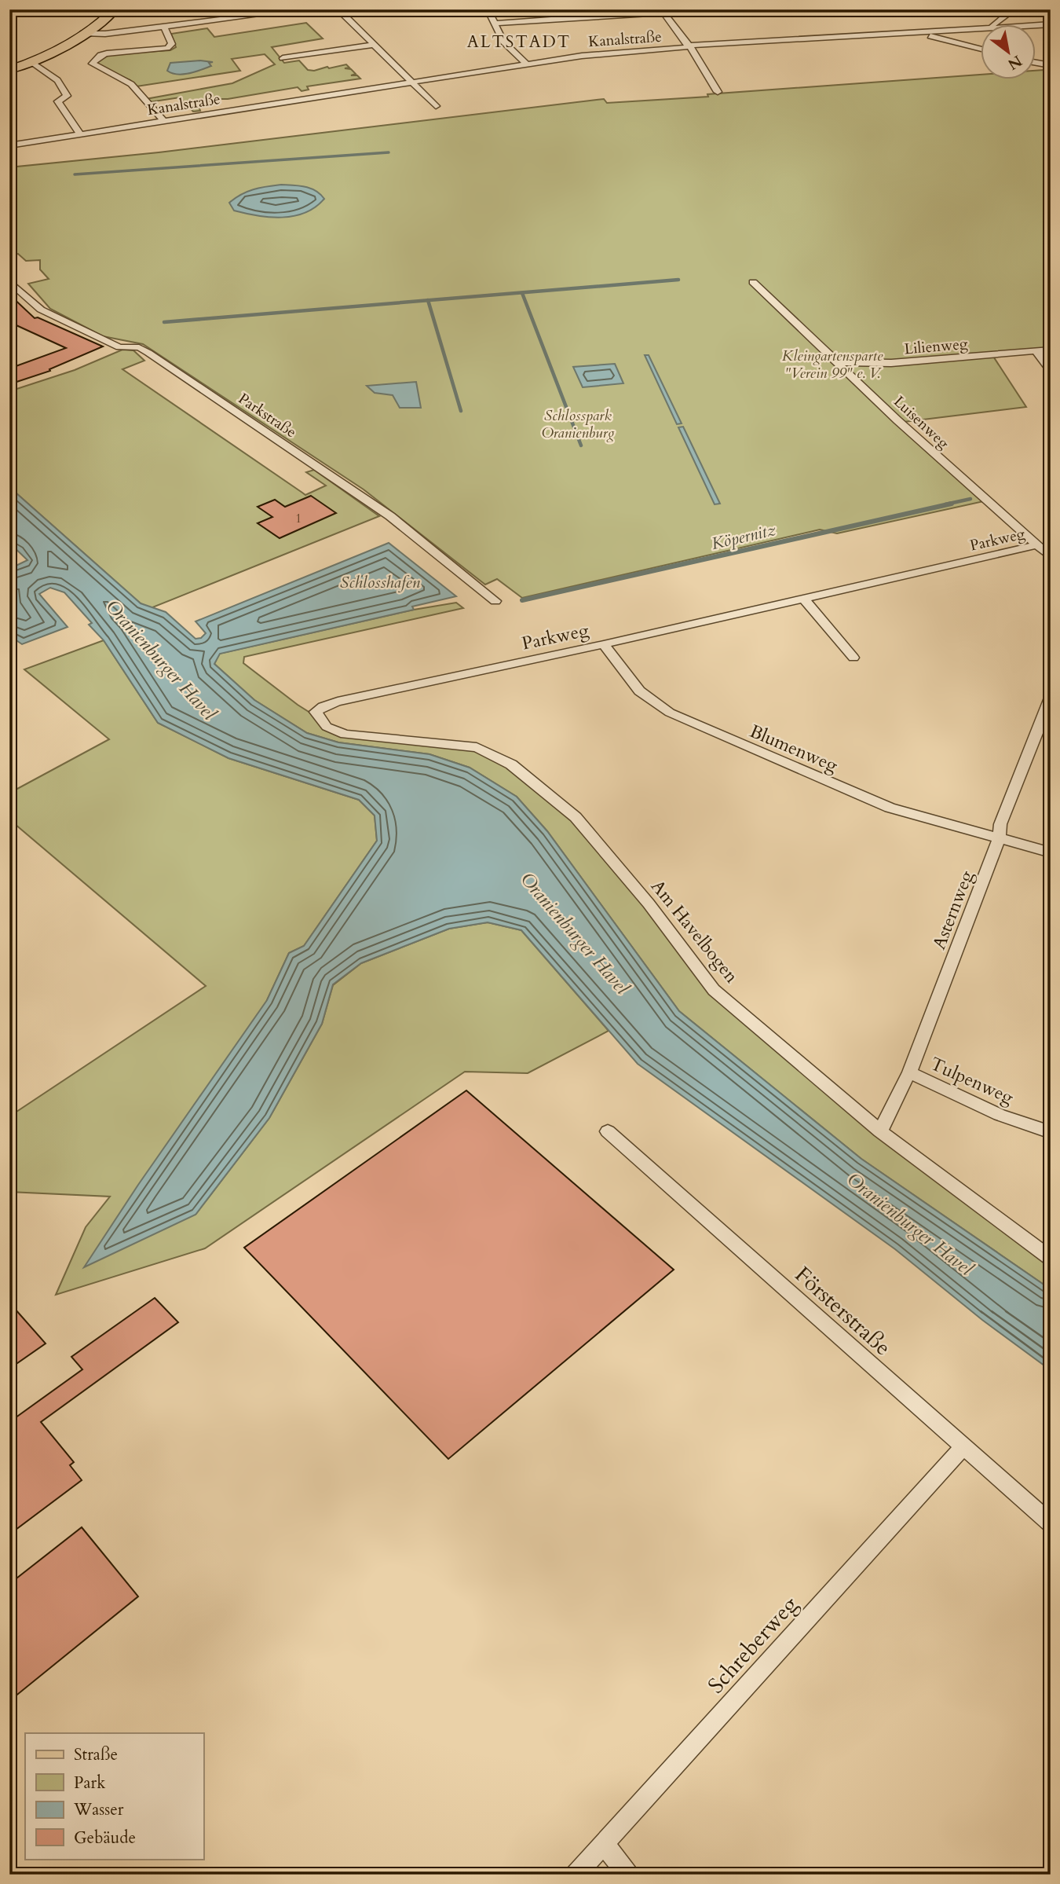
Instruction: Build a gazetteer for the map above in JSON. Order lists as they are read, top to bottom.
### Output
{
  "streets": {
    "street": [
      "Kanalstraße",
      "Lilienweg",
      "Parkstraße",
      "Luisenweg",
      "Parkweg",
      "Blumenweg",
      "Asternweg",
      "Am Havelbogen",
      "Tulpenweg",
      "Försterstraße",
      "Schreberweg"
    ]
  },
  "crossings": [
    ["Lilienweg", "Luisenweg"],
    ["Luisenweg", "Parkweg"],
    ["Parkweg", "Blumenweg"],
    ["Parkweg", "Am Havelbogen"],
    ["Blumenweg", "Asternweg"],
    ["Asternweg", "Am Havelbogen"],
    ["Asternweg", "Tulpenweg"],
    ["Försterstraße", "Schreberweg"]
  ],
  "districts": ["ALTSTADT"],
  "water": ["Köpernitz", "Schlosshafen", "Oranienburger Havel"],
  "parks": ["Kleingartensparte \"Verein 99\" e. V.", "Schlosspark Oranienburg"],
  "house_numbers": ["1"],
  "legend": [
    "Straße",
    "Park",
    "Wasser",
    "Gebäude"
  ],
  "north": "bottom right"
}
